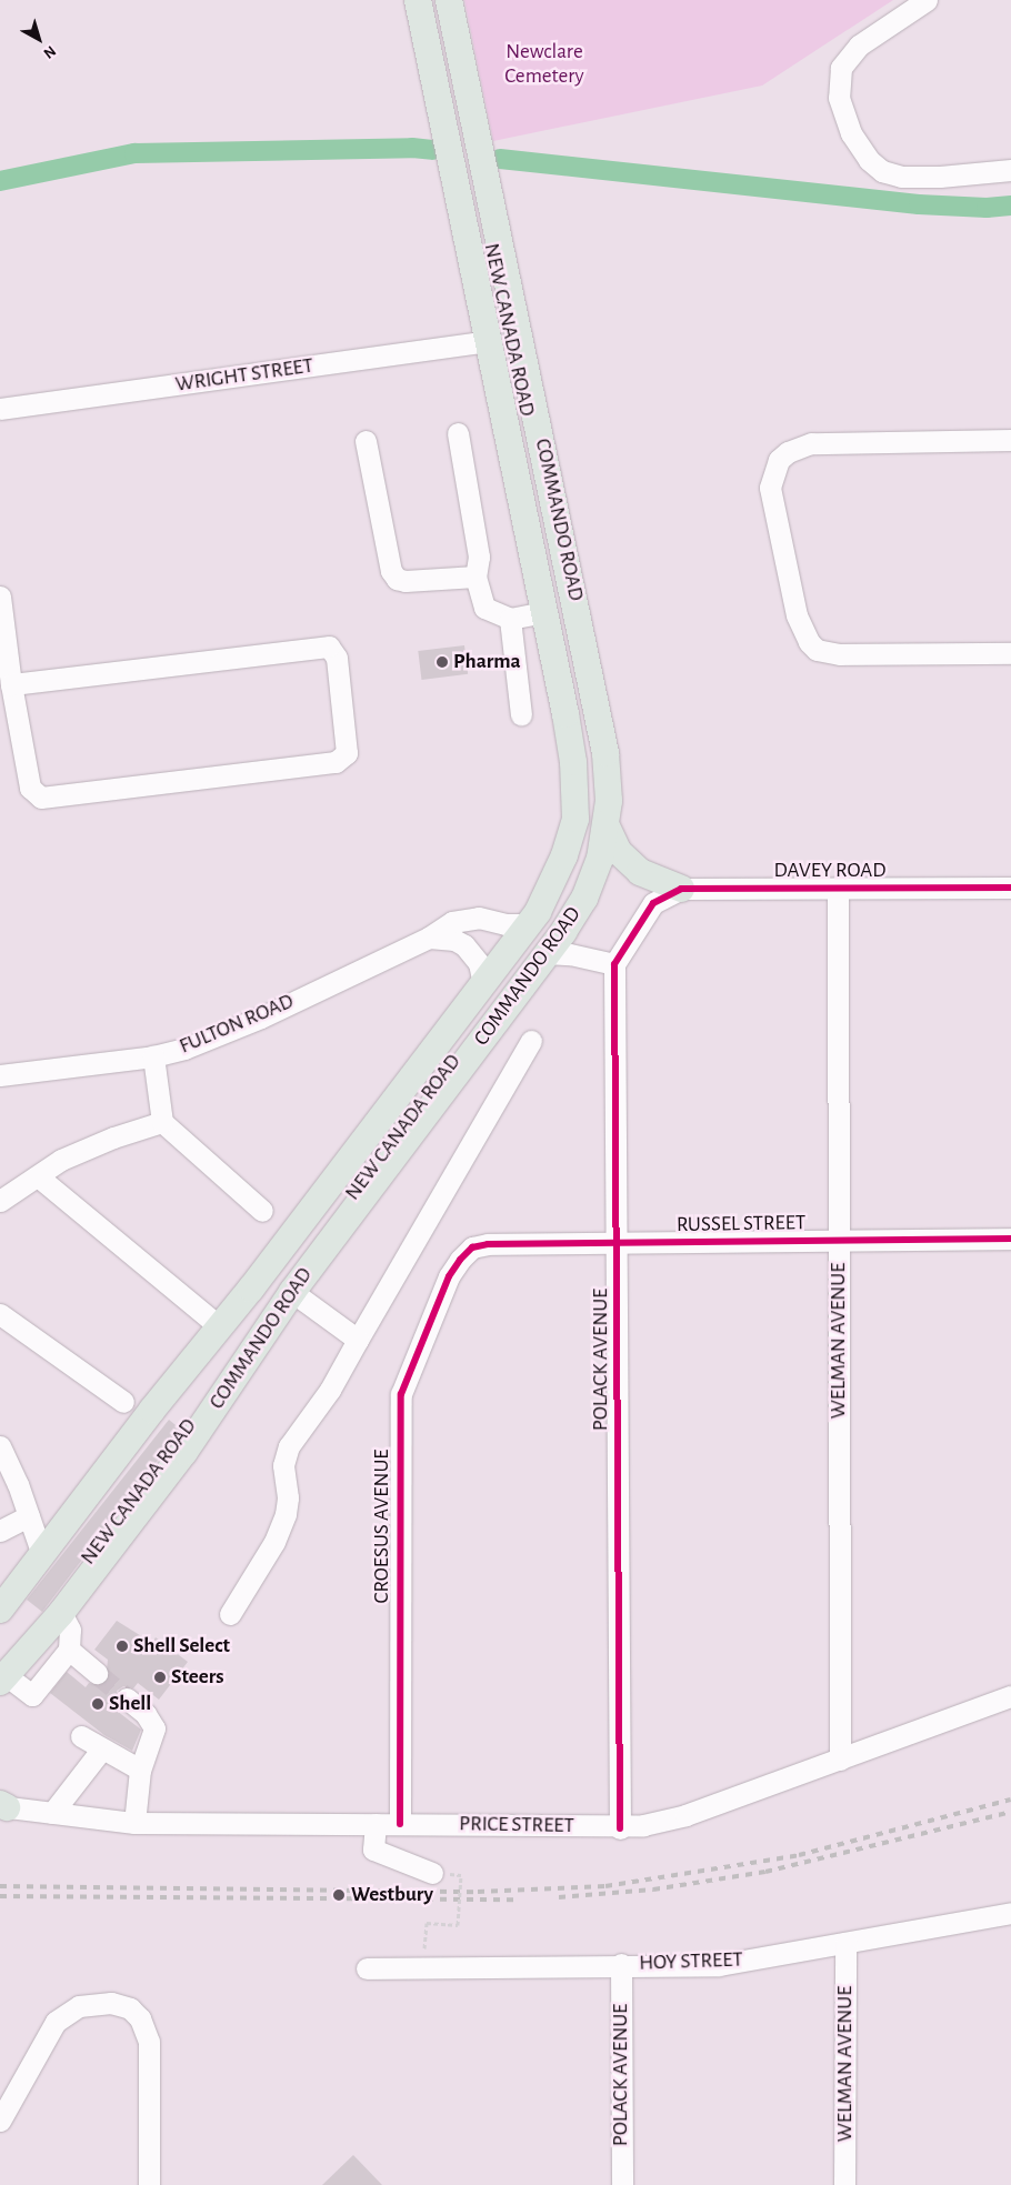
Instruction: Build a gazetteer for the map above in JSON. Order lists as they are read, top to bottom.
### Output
{
  "streets": {
    "main road": ["COMMANDO ROAD"],
    "street": [
      "NEW CANADA ROAD",
      "WRIGHT STREET",
      "DAVEY ROAD",
      "FULTON ROAD",
      "RUSSEL STREET",
      "WELMAN AVENUE",
      "POLACK AVENUE",
      "CROESUS AVENUE",
      "PRICE STREET",
      "HOY STREET"
    ]
  },
  "crossings": [
    ["NEW CANADA ROAD", "COMMANDO ROAD"],
    ["WRIGHT STREET", "COMMANDO ROAD"],
    ["COMMANDO ROAD", "FULTON ROAD"],
    ["DAVEY ROAD", "WELMAN AVENUE"],
    ["DAVEY ROAD", "POLACK AVENUE"],
    ["RUSSEL STREET", "WELMAN AVENUE"],
    ["RUSSEL STREET", "POLACK AVENUE"],
    ["RUSSEL STREET", "CROESUS AVENUE"],
    ["WELMAN AVENUE", "PRICE STREET"],
    ["WELMAN AVENUE", "HOY STREET"],
    ["POLACK AVENUE", "PRICE STREET"],
    ["POLACK AVENUE", "HOY STREET"],
    ["CROESUS AVENUE", "PRICE STREET"]
  ],
  "parks": ["Newclare Cemetery"],
  "places": [
    "Pharma",
    "Shell Select",
    "Steers",
    "Shell",
    "Westbury"
  ],
  "north": "bottom right"
}
